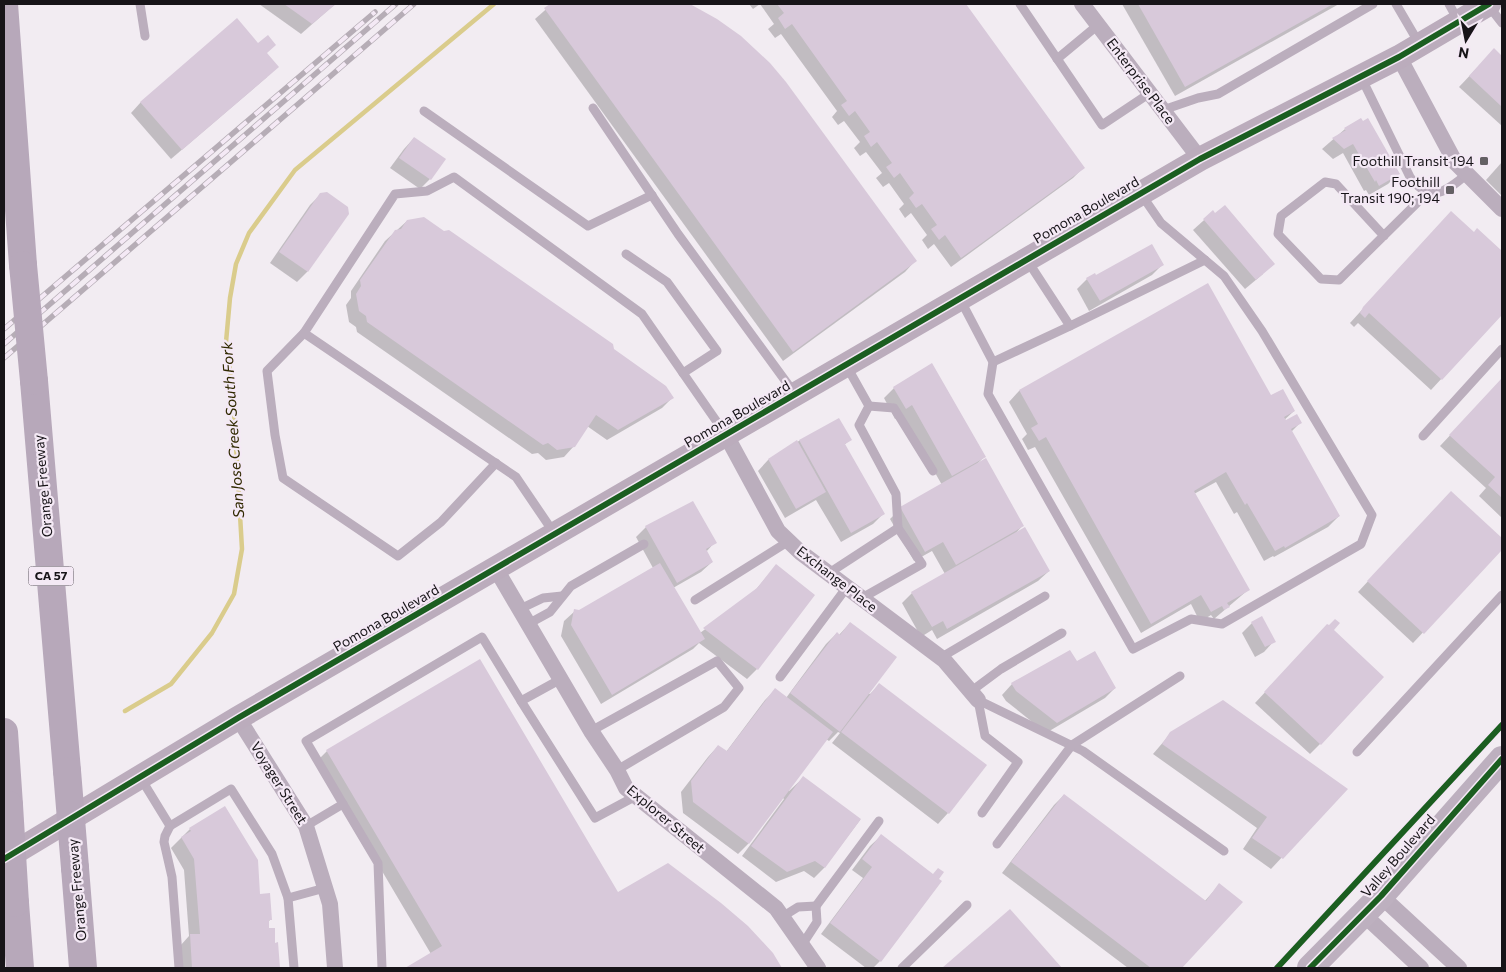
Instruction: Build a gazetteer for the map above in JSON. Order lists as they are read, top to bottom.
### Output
{
  "streets": {
    "highway": ["Orange Freeway", "CA 57"],
    "main road": ["Valley Boulevard"],
    "street": [
      "Enterprise Place",
      "Pomona Boulevard",
      "Exchange Place",
      "Voyager Street",
      "Explorer Street"
    ]
  },
  "crossings": [
    ["Enterprise Place", "Pomona Boulevard"],
    ["Pomona Boulevard", "Exchange Place"],
    ["Pomona Boulevard", "Voyager Street"],
    ["Pomona Boulevard", "Explorer Street"]
  ],
  "water": ["San Jose Creek South Fork"],
  "places": {
    "transit": ["Foothill Transit 194", "Foothill Transit 190; 194"]
  },
  "north": "bottom"
}
